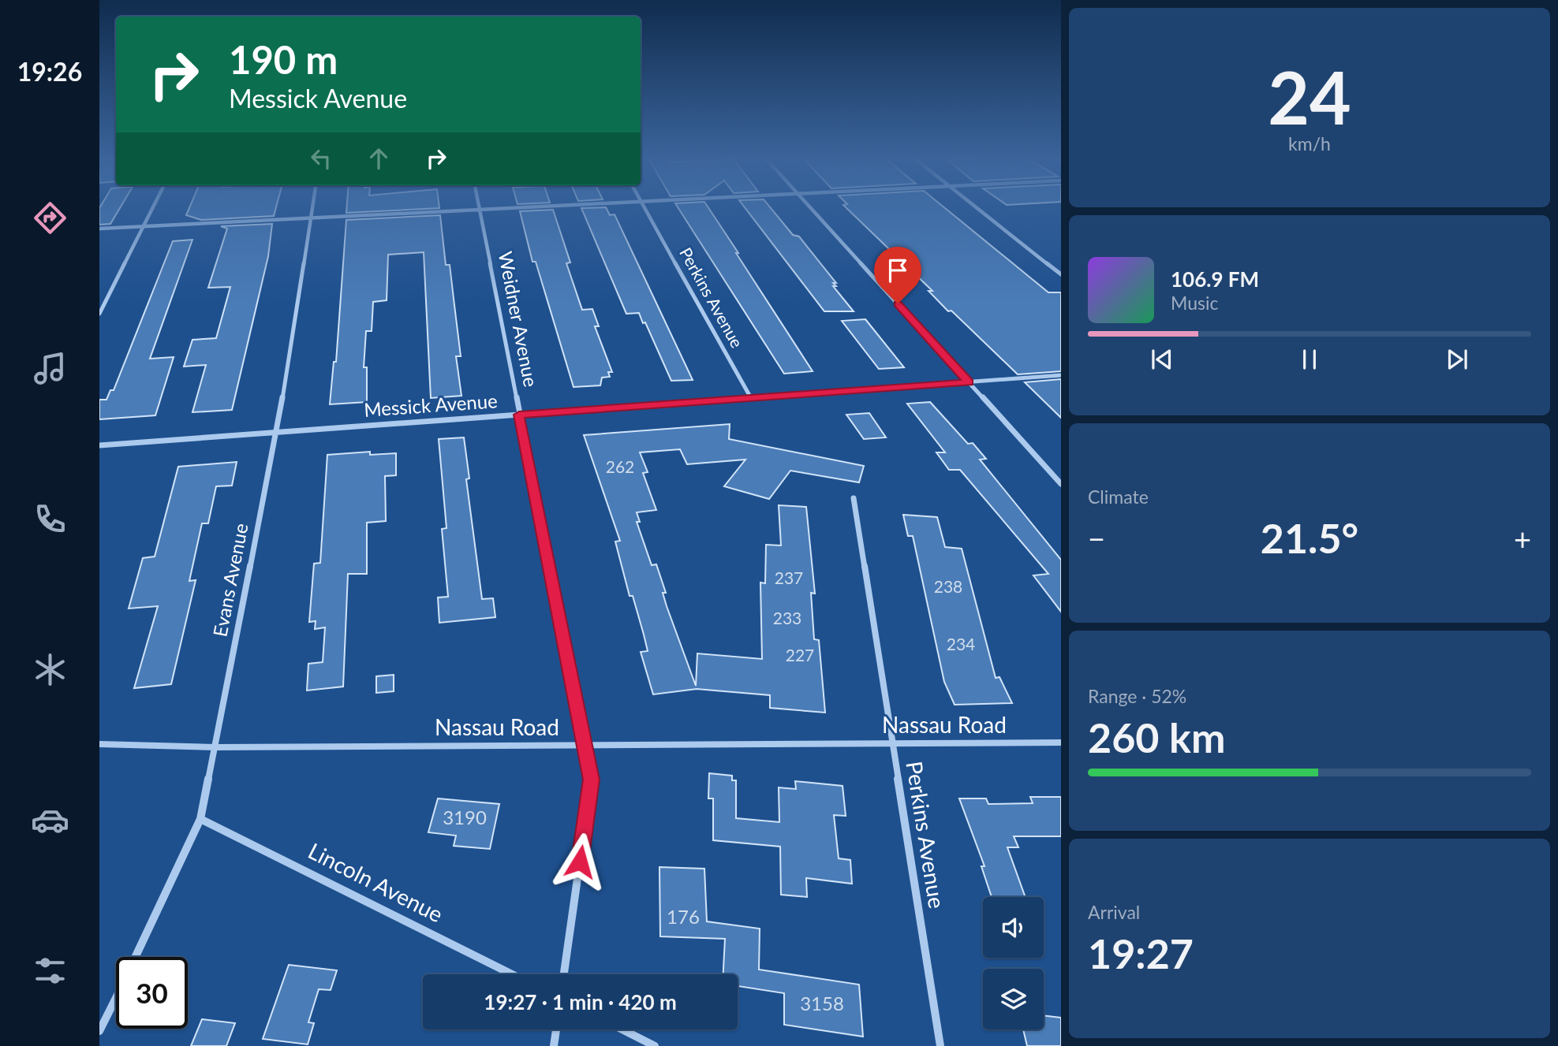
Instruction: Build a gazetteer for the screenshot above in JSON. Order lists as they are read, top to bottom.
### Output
{
  "streets": {
    "street": [
      "Perkins Avenue",
      "Weidner Avenue",
      "Messick Avenue",
      "Evans Avenue",
      "Nassau Road",
      "Lincoln Avenue"
    ]
  },
  "crossings": [
    ["Perkins Avenue", "Messick Avenue"],
    ["Perkins Avenue", "Nassau Road"],
    ["Weidner Avenue", "Messick Avenue"],
    ["Weidner Avenue", "Nassau Road"],
    ["Messick Avenue", "Evans Avenue"],
    ["Evans Avenue", "Nassau Road"],
    ["Evans Avenue", "Lincoln Avenue"]
  ],
  "house_numbers": [
    "262",
    "237",
    "238",
    "233",
    "234",
    "227",
    "3190",
    "176",
    "3158"
  ],
  "page": {
    "tabs": "19:26",
    "tile": [
      ["24", "km/h"],
      "Climate",
      ["Range · 52%", "260 km"],
      ["Arrival", "19:27"]
    ],
    "turn": ["190 m", "Messick Avenue"],
    "song": ["106.9 FM", "Music"],
    "heat": ["−", "21.5°", "+"],
    "limit": "30",
    "trip": "19:27 · 1 min · 420 m"
  }
}
